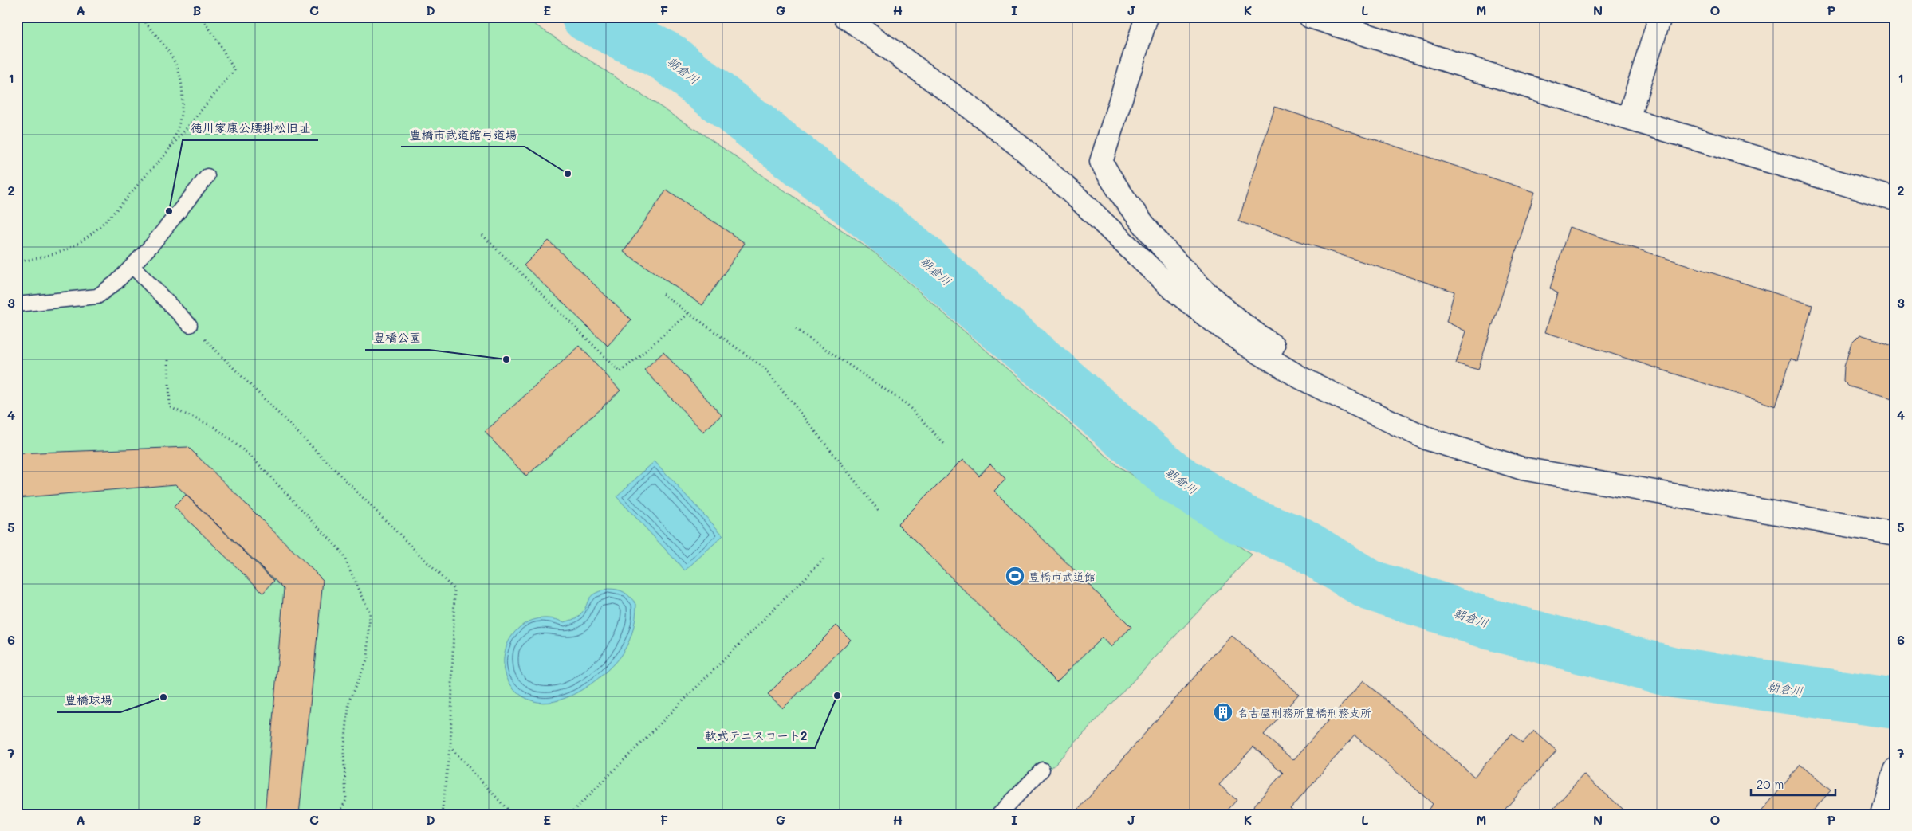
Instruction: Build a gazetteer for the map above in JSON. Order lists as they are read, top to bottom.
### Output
{
  "water": ["朝倉川"],
  "places": {
    "other": [
      "豊橋市武道館弓道場",
      "徳川家康公腰掛松旧址",
      "豊橋公園",
      "軟式テニスコート2",
      "豊橋球場"
    ],
    "sports": ["豊橋市武道館"],
    "building": ["名古屋刑務所豊橋刑務支所"]
  },
  "scale_bar": "20 m",
  "grid": {
    "columns": [
      "A",
      "B",
      "C",
      "D",
      "E",
      "F",
      "G",
      "H",
      "I",
      "J",
      "K",
      "L",
      "M",
      "N",
      "O",
      "P"
    ],
    "rows": [
      "1",
      "2",
      "3",
      "4",
      "5",
      "6",
      "7"
    ]
  }
}
